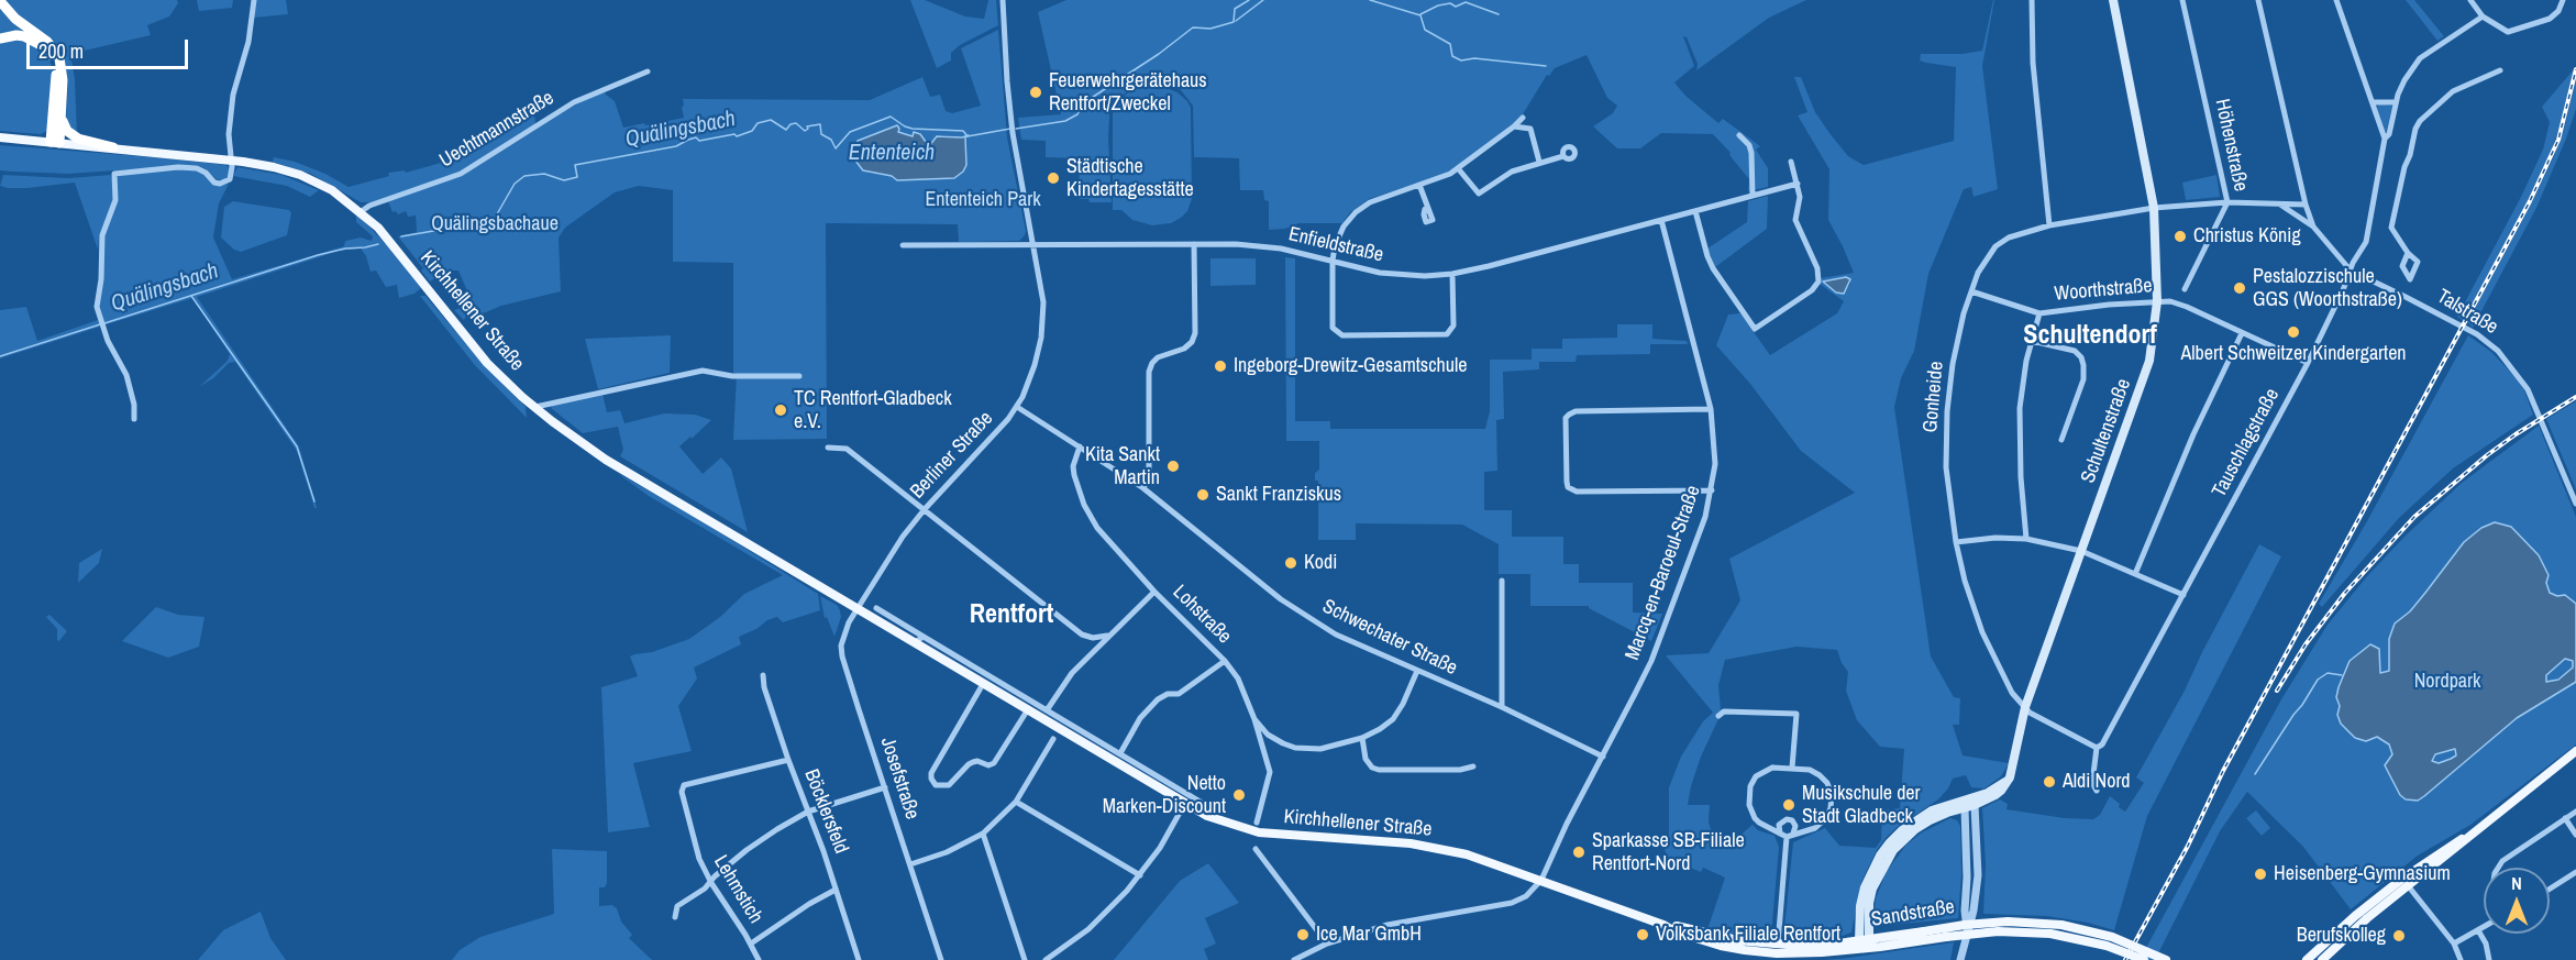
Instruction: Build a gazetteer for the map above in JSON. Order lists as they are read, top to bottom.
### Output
{
  "streets": {
    "main road": ["Kirchhellener Straße", "Schultenstraße", "Sandstraße"],
    "street": [
      "Uechtmannstraße",
      "Höhenstraße",
      "Enfieldstraße",
      "Woorthstraße",
      "Talstraße",
      "Gonheide",
      "Tauschlagstraße",
      "Berliner Straße",
      "Marcq-en-Baroeul-Straße",
      "Lohstraße",
      "Schwechater Straße",
      "Josefstraße",
      "Böcklersfeld",
      "Lehmstich"
    ]
  },
  "crossings": [
    ["Uechtmannstraße", "Kirchhellener Straße"],
    ["Enfieldstraße", "Berliner Straße"],
    ["Enfieldstraße", "Marcq-en-Baroeul-Straße"],
    ["Woorthstraße", "Gonheide"],
    ["Woorthstraße", "Schultenstraße"],
    ["Woorthstraße", "Tauschlagstraße"],
    ["Kirchhellener Straße", "Berliner Straße"],
    ["Kirchhellener Straße", "Marcq-en-Baroeul-Straße"],
    ["Kirchhellener Straße", "Josefstraße"],
    ["Kirchhellener Straße", "Sandstraße"],
    ["Talstraße", "Tauschlagstraße"],
    ["Gonheide", "Schultenstraße"],
    ["Schultenstraße", "Sandstraße"],
    ["Berliner Straße", "Schwechater Straße"],
    ["Berliner Straße", "Josefstraße"],
    ["Marcq-en-Baroeul-Straße", "Schwechater Straße"],
    ["Marcq-en-Baroeul-Straße", "Sandstraße"],
    ["Lohstraße", "Schwechater Straße"],
    ["Böcklersfeld", "Lehmstich"]
  ],
  "districts": ["Schultendorf", "Rentfort"],
  "water": ["Quälingsbach", "Ententeich"],
  "parks": ["Ententeich Park", "Quälingsbachaue", "Nordpark"],
  "places": [
    "Feuerwehrgerätehaus Rentfort/Zweckel",
    "Städtische Kindertagesstätte",
    "Christus König",
    "Pestalozzischule GGS (Woorthstraße)",
    "Albert Schweitzer Kindergarten",
    "Ingeborg-Drewitz-Gesamtschule",
    "TC Rentfort-Gladbeck e.V.",
    "Kita Sankt Martin",
    "Sankt Franziskus",
    "Kodi",
    "Aldi Nord",
    "Netto Marken-Discount",
    "Musikschule der Stadt Gladbeck",
    "Sparkasse SB-Filiale Rentfort-Nord",
    "Heisenberg-Gymnasium",
    "Ice Mar GmbH",
    "Volksbank Filiale Rentfort",
    "Berufskolleg"
  ],
  "scale_bar": "200 m",
  "north": "top"
}
